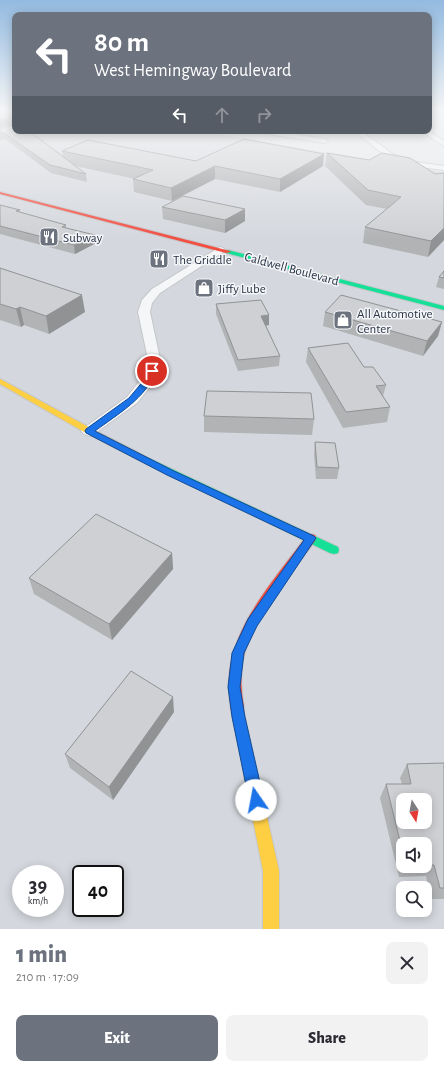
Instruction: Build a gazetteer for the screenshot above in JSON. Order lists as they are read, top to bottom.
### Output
{
  "streets": {
    "main road": ["Caldwell Boulevard"]
  },
  "places": {
    "restaurant": ["Subway", "The Griddle"],
    "shop": ["Jiffy Lube", "All Automotive Center"]
  },
  "north": "bottom",
  "page": {
    "turn": ["80 m", "West Hemingway Boulevard"],
    "speed": "39 km/h",
    "limit": "40",
    "heading": ["1 min", "210 m · 17:09"],
    "buttons": ["Exit", "Share"]
  }
}
